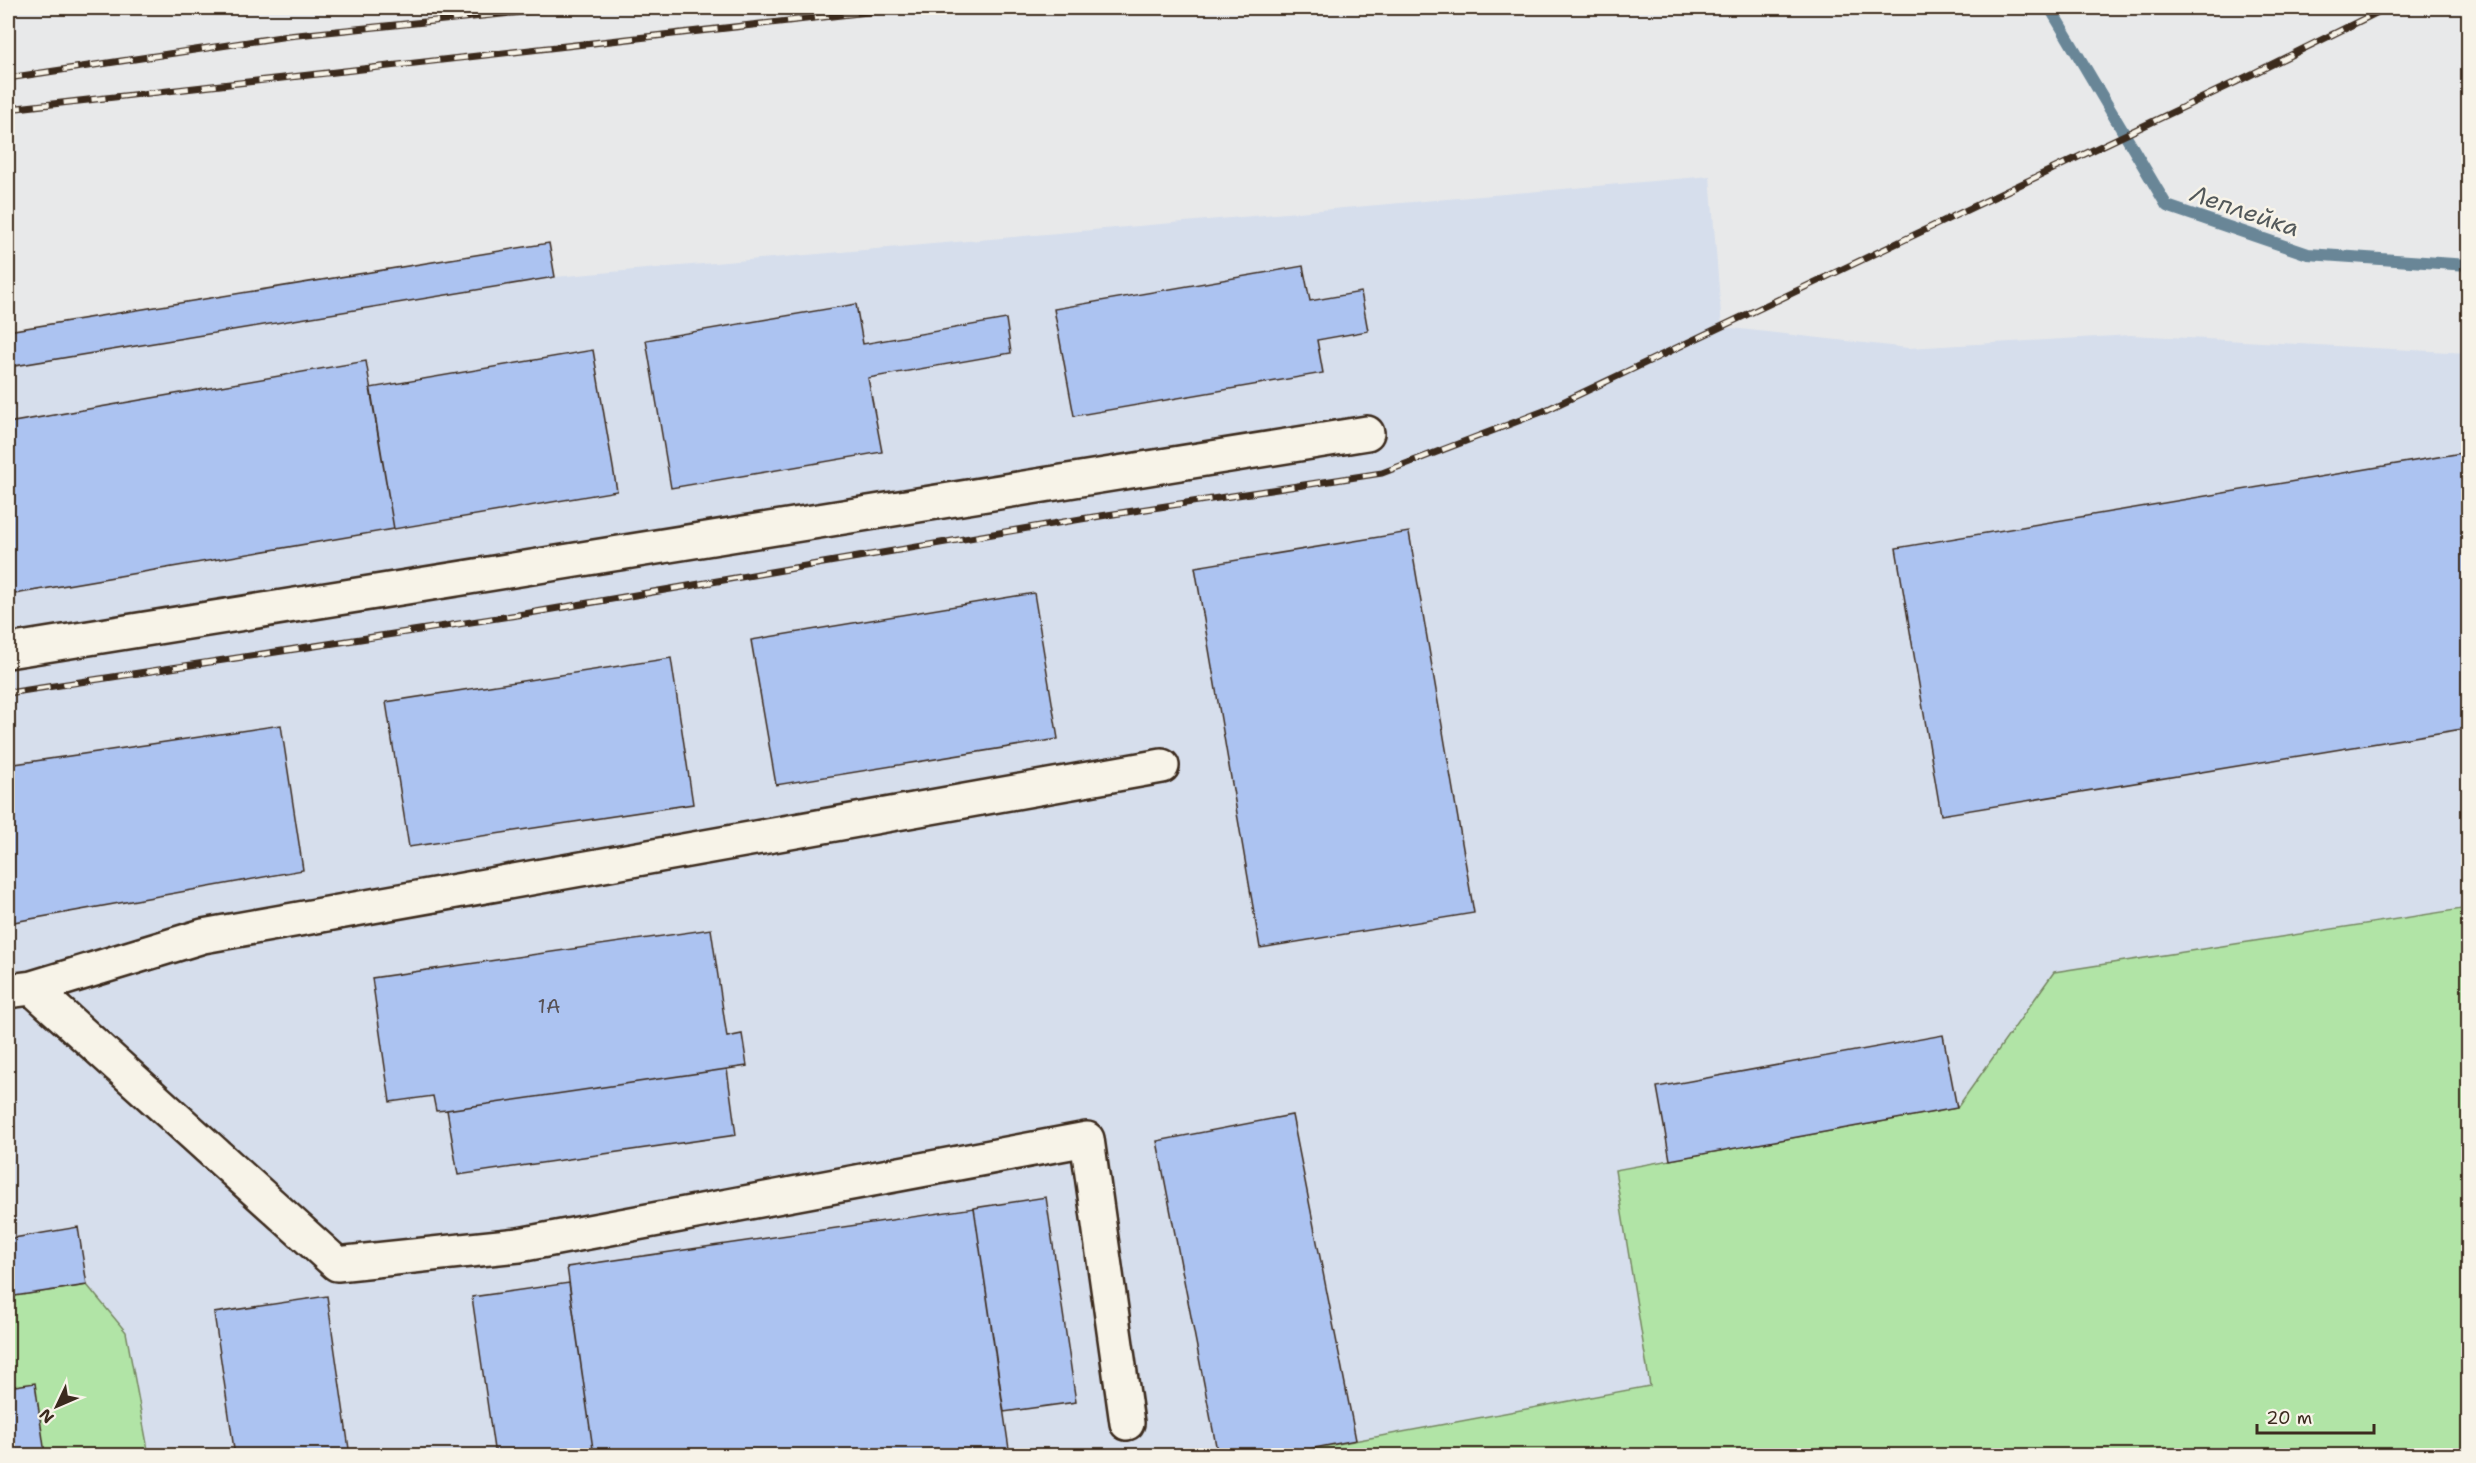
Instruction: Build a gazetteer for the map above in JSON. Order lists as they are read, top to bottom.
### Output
{
  "water": ["Леплейка"],
  "house_numbers": ["1А"],
  "scale_bar": "20 m",
  "north": "bottom left"
}
